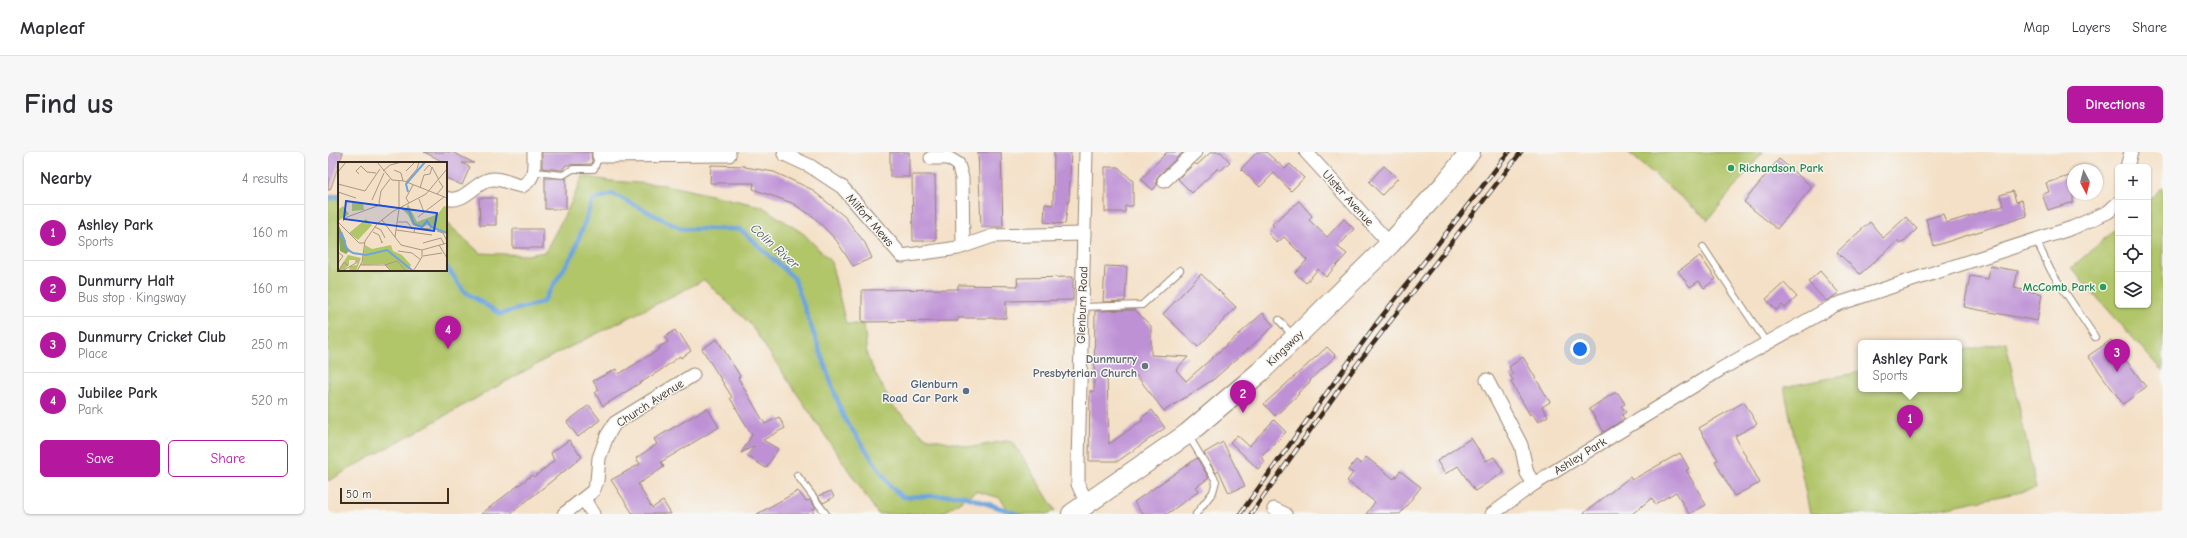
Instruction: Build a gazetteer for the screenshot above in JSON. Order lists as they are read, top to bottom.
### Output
{
  "streets": {
    "main road": ["Kingsway"],
    "street": [
      "Ulster Avenue",
      "Milfort Mews",
      "Glenburn Road",
      "Church Avenue",
      "Ashley Park"
    ]
  },
  "crossings": [
    ["Ulster Avenue", "Kingsway"],
    ["Milfort Mews", "Glenburn Road"],
    ["Glenburn Road", "Kingsway"]
  ],
  "water": ["Colin River"],
  "places": [
    "Richardson Park",
    "McComb Park",
    "Dunmurry Presbyterian Church",
    "Glenburn Road Car Park"
  ],
  "scale_bar": "50 m",
  "north": "bottom",
  "page": {
    "header": "Mapleaf",
    "nav": ["Map", "Layers", "Share"],
    "buttons": [
      "Directions",
      ["Save", "Share"]
    ],
    "title": "Find us",
    "heading": ["Nearby", "4 results"],
    "map_buttons": ["+", "−"],
    "list": [
      {
        "mark": "1",
        "name": "Ashley Park",
        "note": "Sports",
        "value": "160 m"
      },
      {
        "mark": "2",
        "name": "Dunmurry Halt",
        "note": "Bus stop · Kingsway",
        "value": "160 m"
      },
      {
        "mark": "3",
        "name": "Dunmurry Cricket Club",
        "note": "Place",
        "value": "250 m"
      },
      {
        "mark": "4",
        "name": "Jubilee Park",
        "note": "Park",
        "value": "520 m"
      }
    ],
    "pins": [
      "4",
      "3",
      "2",
      "1"
    ],
    "popup": ["Ashley Park", "Sports"],
    "scale": "50 m"
  }
}
